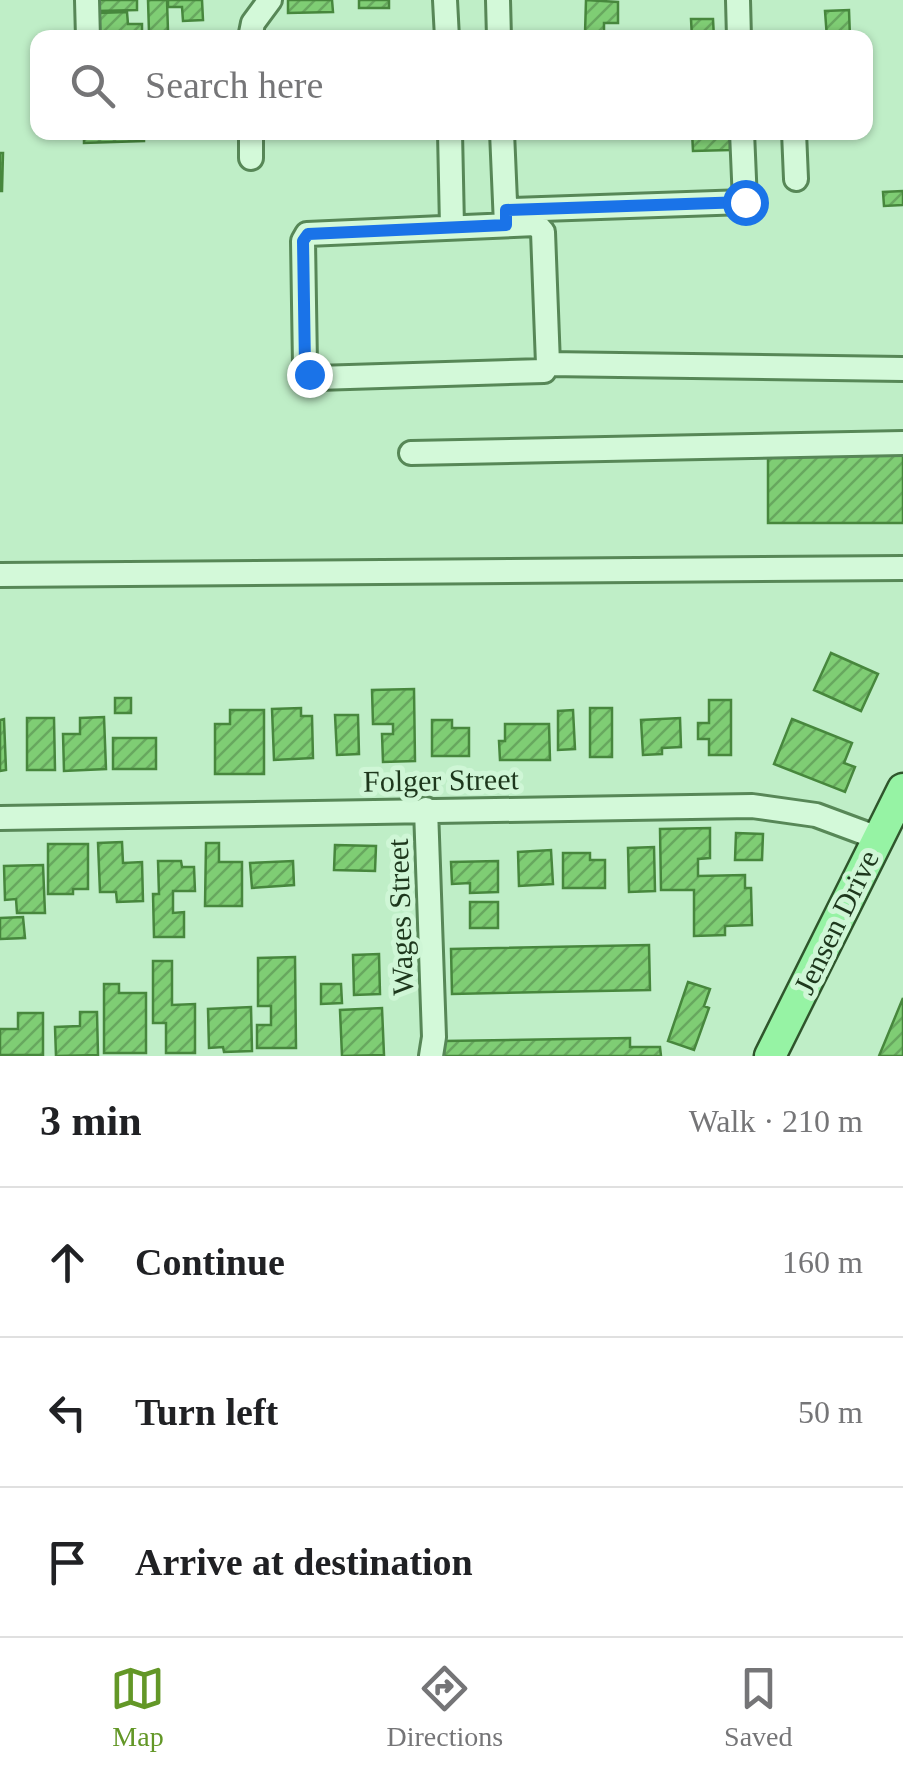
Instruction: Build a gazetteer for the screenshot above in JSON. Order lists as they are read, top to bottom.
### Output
{
  "streets": {
    "main road": ["Jensen Drive"],
    "street": ["Folger Street", "Wages Street"]
  },
  "crossings": [
    ["Folger Street", "Wages Street"],
    ["Folger Street", "Jensen Drive"]
  ],
  "page": {
    "search": "Search here",
    "heading": ["3 min", "Walk · 210 m"],
    "list": [
      ["Continue", "160 m"],
      ["Turn left", "50 m"],
      "Arrive at destination"
    ],
    "nav": ["Map", "Directions", "Saved"]
  }
}
